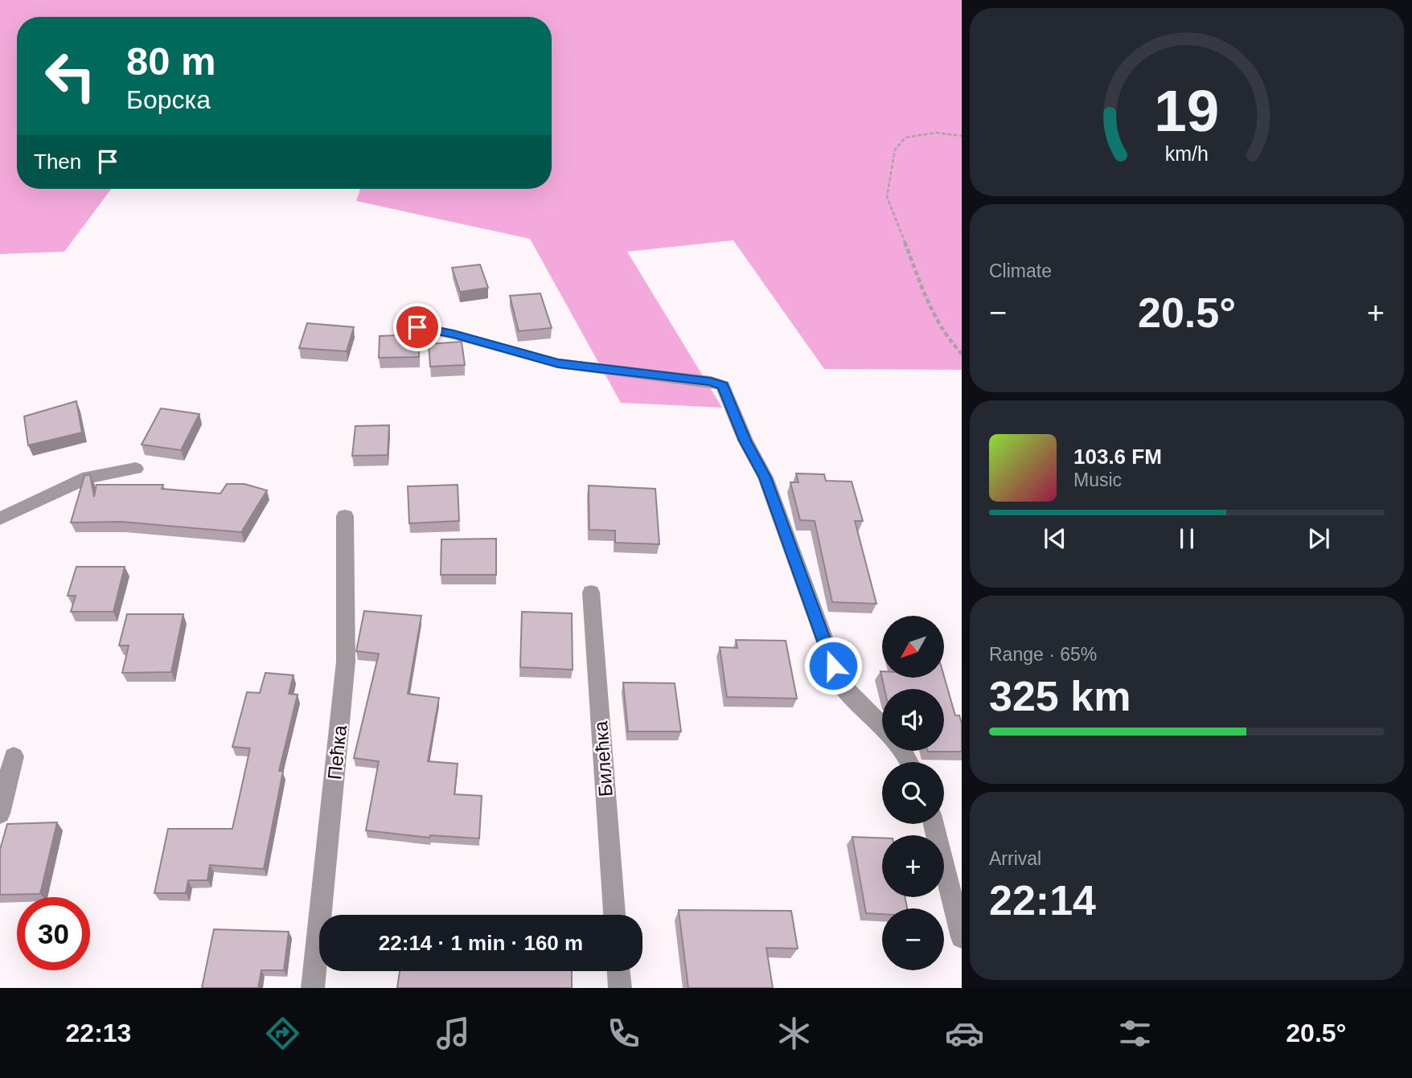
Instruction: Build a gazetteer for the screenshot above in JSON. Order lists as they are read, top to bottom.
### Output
{
  "streets": {
    "street": ["Пећка", "Билећка"]
  },
  "north": "bottom left",
  "page": {
    "turn": ["80 m", "Борска"],
    "then": "Then",
    "tile": [
      "Climate",
      ["Range · 65%", "325 km"],
      ["Arrival", "22:14"]
    ],
    "heat": ["−", "20.5°", "+"],
    "song": ["103.6 FM", "Music"],
    "map_buttons": ["+", "−"],
    "limit": "30",
    "trip": "22:14 · 1 min · 160 m",
    "tabs": ["22:13", "20.5°"],
    "gauge": ["19", "km/h"]
  }
}
